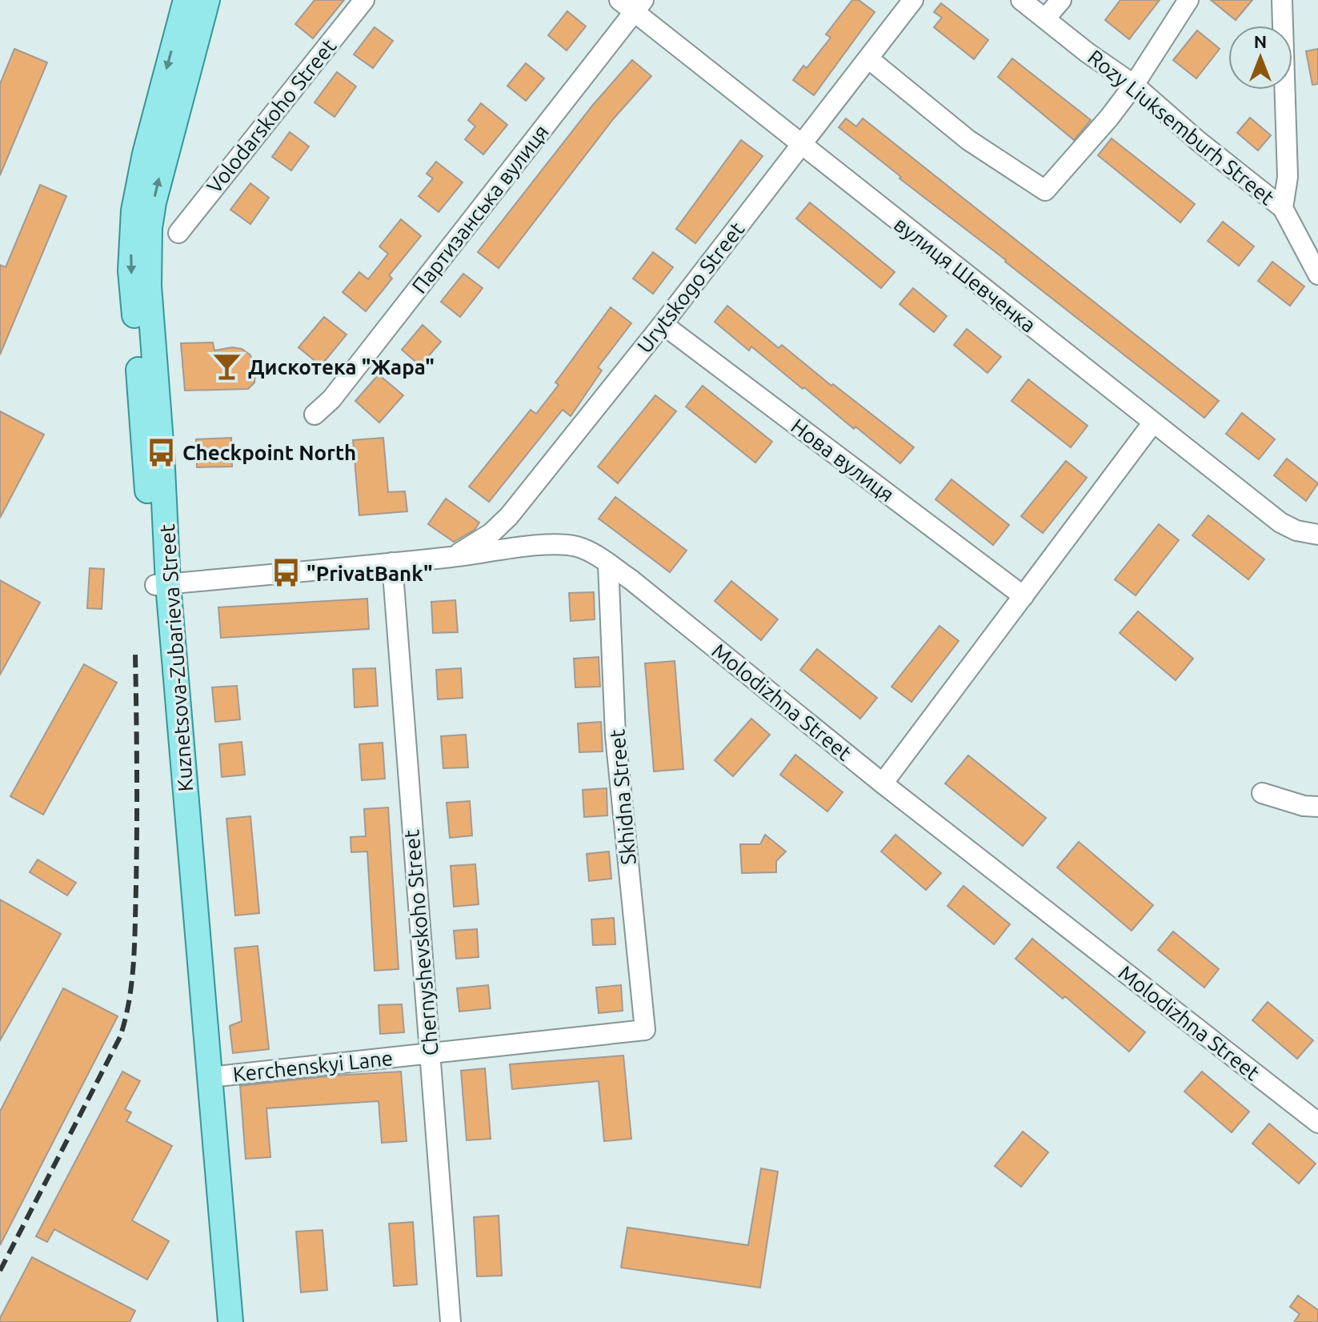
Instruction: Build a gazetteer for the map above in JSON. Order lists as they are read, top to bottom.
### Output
{
  "streets": {
    "main road": ["Kuznetsova-Zubarieva Street"],
    "street": [
      "Volodarskoho Street",
      "Rozy Liuksemburh Street",
      "Партизанська вулиця",
      "вулиця Шевченка",
      "Urytskogo Street",
      "Нова вулиця",
      "Molodizhna Street",
      "Skhidna Street",
      "Chernyshevskoho Street",
      "Kerchenskyi Lane"
    ]
  },
  "crossings": [
    ["Партизанська вулиця", "вулиця Шевченка"],
    ["вулиця Шевченка", "Urytskogo Street"],
    ["Urytskogo Street", "Нова вулиця"],
    ["Urytskogo Street", "Molodizhna Street"],
    ["Kuznetsova-Zubarieva Street", "Molodizhna Street"],
    ["Kuznetsova-Zubarieva Street", "Kerchenskyi Lane"],
    ["Molodizhna Street", "Skhidna Street"],
    ["Molodizhna Street", "Chernyshevskoho Street"],
    ["Skhidna Street", "Kerchenskyi Lane"],
    ["Chernyshevskoho Street", "Kerchenskyi Lane"]
  ],
  "places": {
    "bar": ["Дискотека \"Жара\""],
    "bus stop": ["Checkpoint North", "\"PrivatBank\""]
  },
  "north": "top"
}
